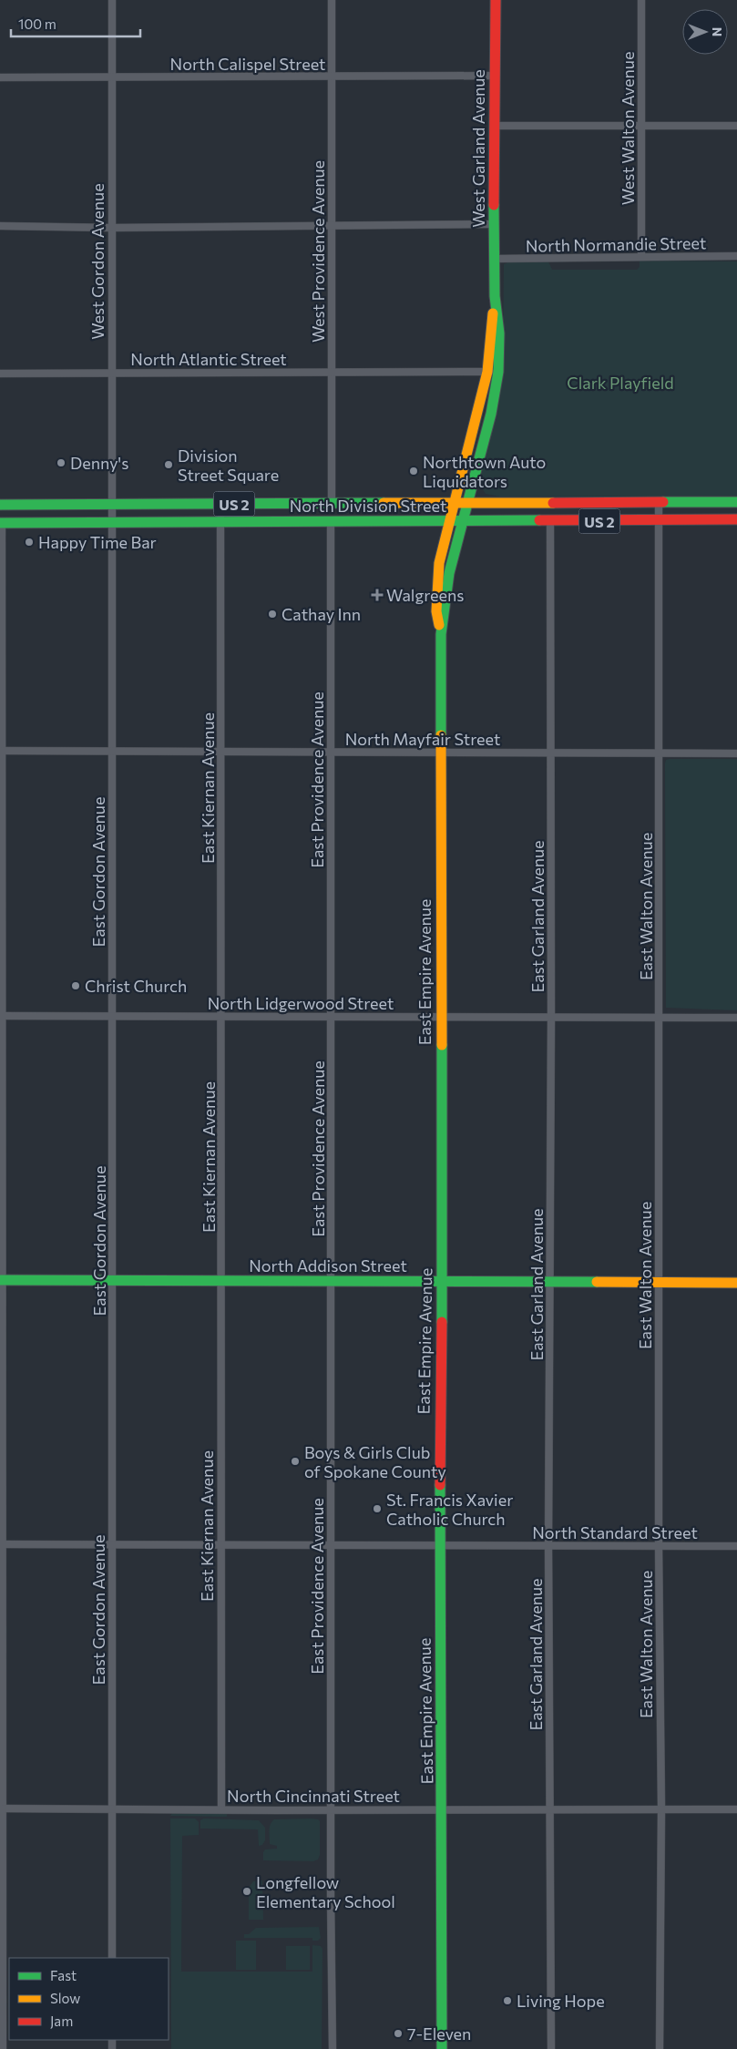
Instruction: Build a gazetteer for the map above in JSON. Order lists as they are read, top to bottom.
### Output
{
  "streets": {
    "street": [
      "North Calispel Street",
      "West Walton Avenue",
      "West Garland Avenue",
      "North Normandie Street",
      "West Providence Avenue",
      "West Gordon Avenue",
      "North Atlantic Street",
      "US 2",
      "North Division Street",
      "North Mayfair Street",
      "East Providence Avenue",
      "East Kiernan Avenue",
      "East Gordon Avenue",
      "East Walton Avenue",
      "East Garland Avenue",
      "East Empire Avenue",
      "North Lidgerwood Street",
      "North Addison Street",
      "North Standard Street",
      "North Cincinnati Street"
    ]
  },
  "crossings": [
    ["North Calispel Street", "West Garland Avenue"],
    ["North Calispel Street", "West Providence Avenue"],
    ["North Calispel Street", "West Gordon Avenue"],
    ["West Walton Avenue", "North Normandie Street"],
    ["West Garland Avenue", "North Normandie Street"],
    ["West Garland Avenue", "North Atlantic Street"],
    ["West Garland Avenue", "North Division Street"],
    ["West Garland Avenue", "East Empire Avenue"],
    ["West Providence Avenue", "North Atlantic Street"],
    ["West Providence Avenue", "North Division Street"],
    ["West Gordon Avenue", "North Atlantic Street"],
    ["West Gordon Avenue", "North Division Street"],
    ["West Gordon Avenue", "East Gordon Avenue"],
    ["North Division Street", "East Providence Avenue"],
    ["North Division Street", "East Kiernan Avenue"],
    ["North Division Street", "East Gordon Avenue"],
    ["North Division Street", "East Walton Avenue"],
    ["North Division Street", "East Garland Avenue"],
    ["North Division Street", "East Empire Avenue"],
    ["North Mayfair Street", "East Providence Avenue"],
    ["North Mayfair Street", "East Kiernan Avenue"],
    ["North Mayfair Street", "East Gordon Avenue"],
    ["North Mayfair Street", "East Walton Avenue"],
    ["North Mayfair Street", "East Garland Avenue"],
    ["North Mayfair Street", "East Empire Avenue"],
    ["East Providence Avenue", "North Lidgerwood Street"],
    ["East Providence Avenue", "North Addison Street"],
    ["East Providence Avenue", "North Standard Street"],
    ["East Providence Avenue", "North Cincinnati Street"],
    ["East Kiernan Avenue", "North Lidgerwood Street"],
    ["East Kiernan Avenue", "North Addison Street"],
    ["East Kiernan Avenue", "North Standard Street"],
    ["East Kiernan Avenue", "North Cincinnati Street"],
    ["East Gordon Avenue", "North Lidgerwood Street"],
    ["East Gordon Avenue", "North Addison Street"],
    ["East Gordon Avenue", "North Standard Street"],
    ["East Gordon Avenue", "North Cincinnati Street"],
    ["East Walton Avenue", "North Lidgerwood Street"],
    ["East Walton Avenue", "North Addison Street"],
    ["East Walton Avenue", "North Standard Street"],
    ["East Walton Avenue", "North Cincinnati Street"],
    ["East Garland Avenue", "North Lidgerwood Street"],
    ["East Garland Avenue", "North Addison Street"],
    ["East Garland Avenue", "North Standard Street"],
    ["East Garland Avenue", "North Cincinnati Street"],
    ["East Empire Avenue", "North Lidgerwood Street"],
    ["East Empire Avenue", "North Addison Street"],
    ["East Empire Avenue", "North Standard Street"],
    ["East Empire Avenue", "North Cincinnati Street"]
  ],
  "parks": ["Clark Playfield"],
  "places": {
    "other": [
      "Denny's",
      "Division Street Square",
      "Northtown Auto Liquidators",
      "Happy Time Bar",
      "Cathay Inn",
      "Christ Church",
      "Boys & Girls Club of Spokane County",
      "St. Francis Xavier Catholic Church",
      "Longfellow Elementary School",
      "Living Hope",
      "7-Eleven"
    ],
    "health": ["Walgreens"]
  },
  "legend": ["Fast", "Slow", "Jam"],
  "scale_bar": "100 m",
  "north": "right"
}
